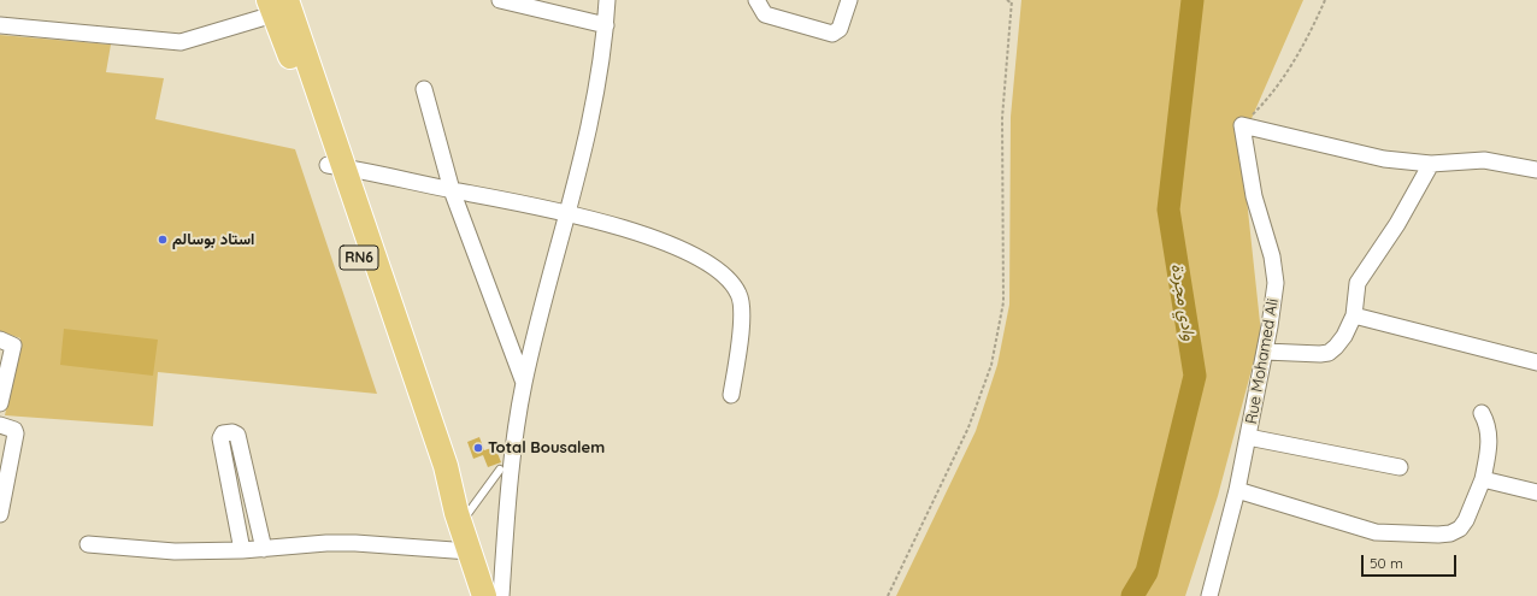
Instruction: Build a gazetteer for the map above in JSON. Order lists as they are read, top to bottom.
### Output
{
  "streets": {
    "main road": ["RN6"],
    "street": ["Rue Mohamed Ali"]
  },
  "water": ["وادي مجردة"],
  "places": ["استاد بوسالم", "Total Bousalem"],
  "scale_bar": "50 m"
}
